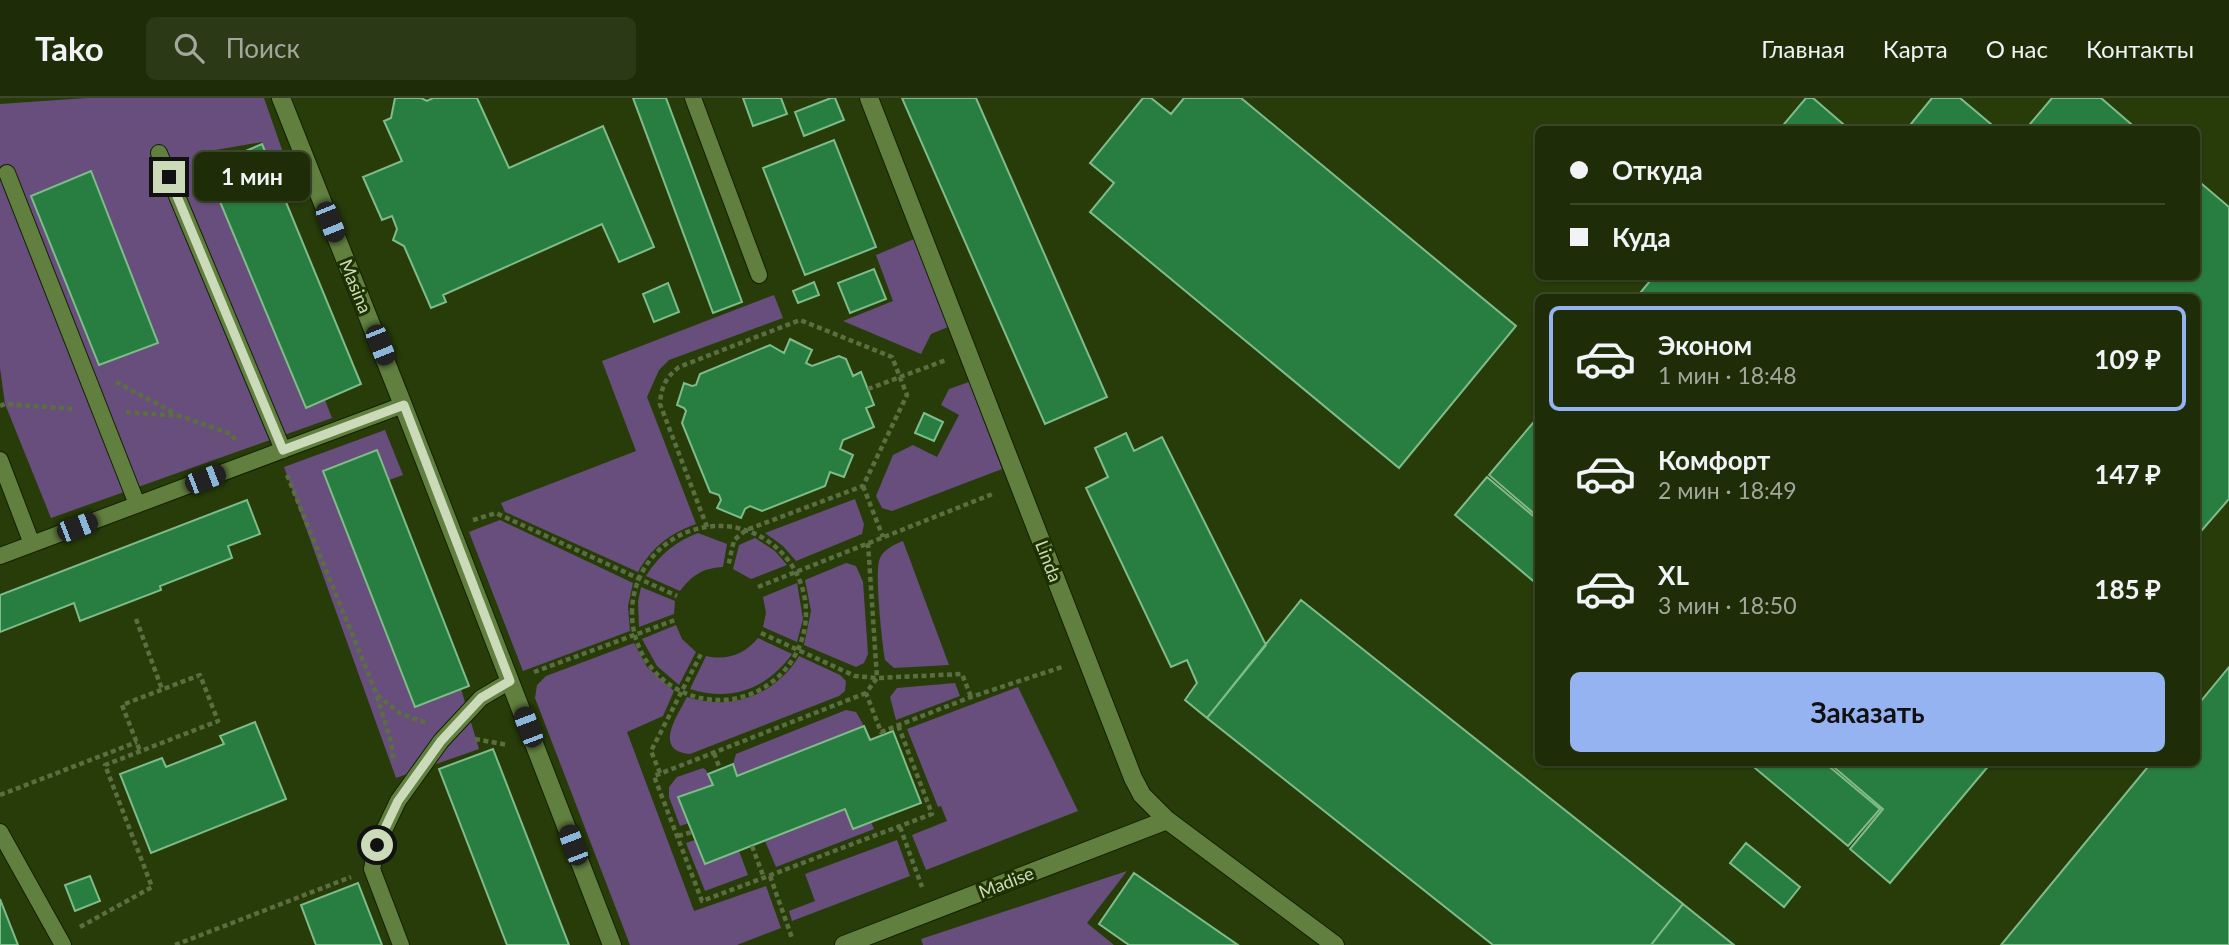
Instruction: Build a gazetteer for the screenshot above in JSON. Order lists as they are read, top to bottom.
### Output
{
  "streets": {
    "street": ["Masina", "Linda", "Madise"]
  },
  "crossings": [
    ["Linda", "Madise"]
  ],
  "page": {
    "header": "Tako",
    "search": "Поиск",
    "nav": [
      "Главная",
      "Карта",
      "О нас",
      "Контакты"
    ],
    "banner": ["Откуда", "Куда"],
    "bubble": "1 мин",
    "list": [
      {
        "name": "Эконом",
        "note": "1 мин · 18:48",
        "value": "109 ₽"
      },
      {
        "name": "Комфорт",
        "note": "2 мин · 18:49",
        "value": "147 ₽"
      },
      {
        "name": "XL",
        "note": "3 мин · 18:50",
        "value": "185 ₽"
      }
    ],
    "buttons": "Заказать"
  }
}
